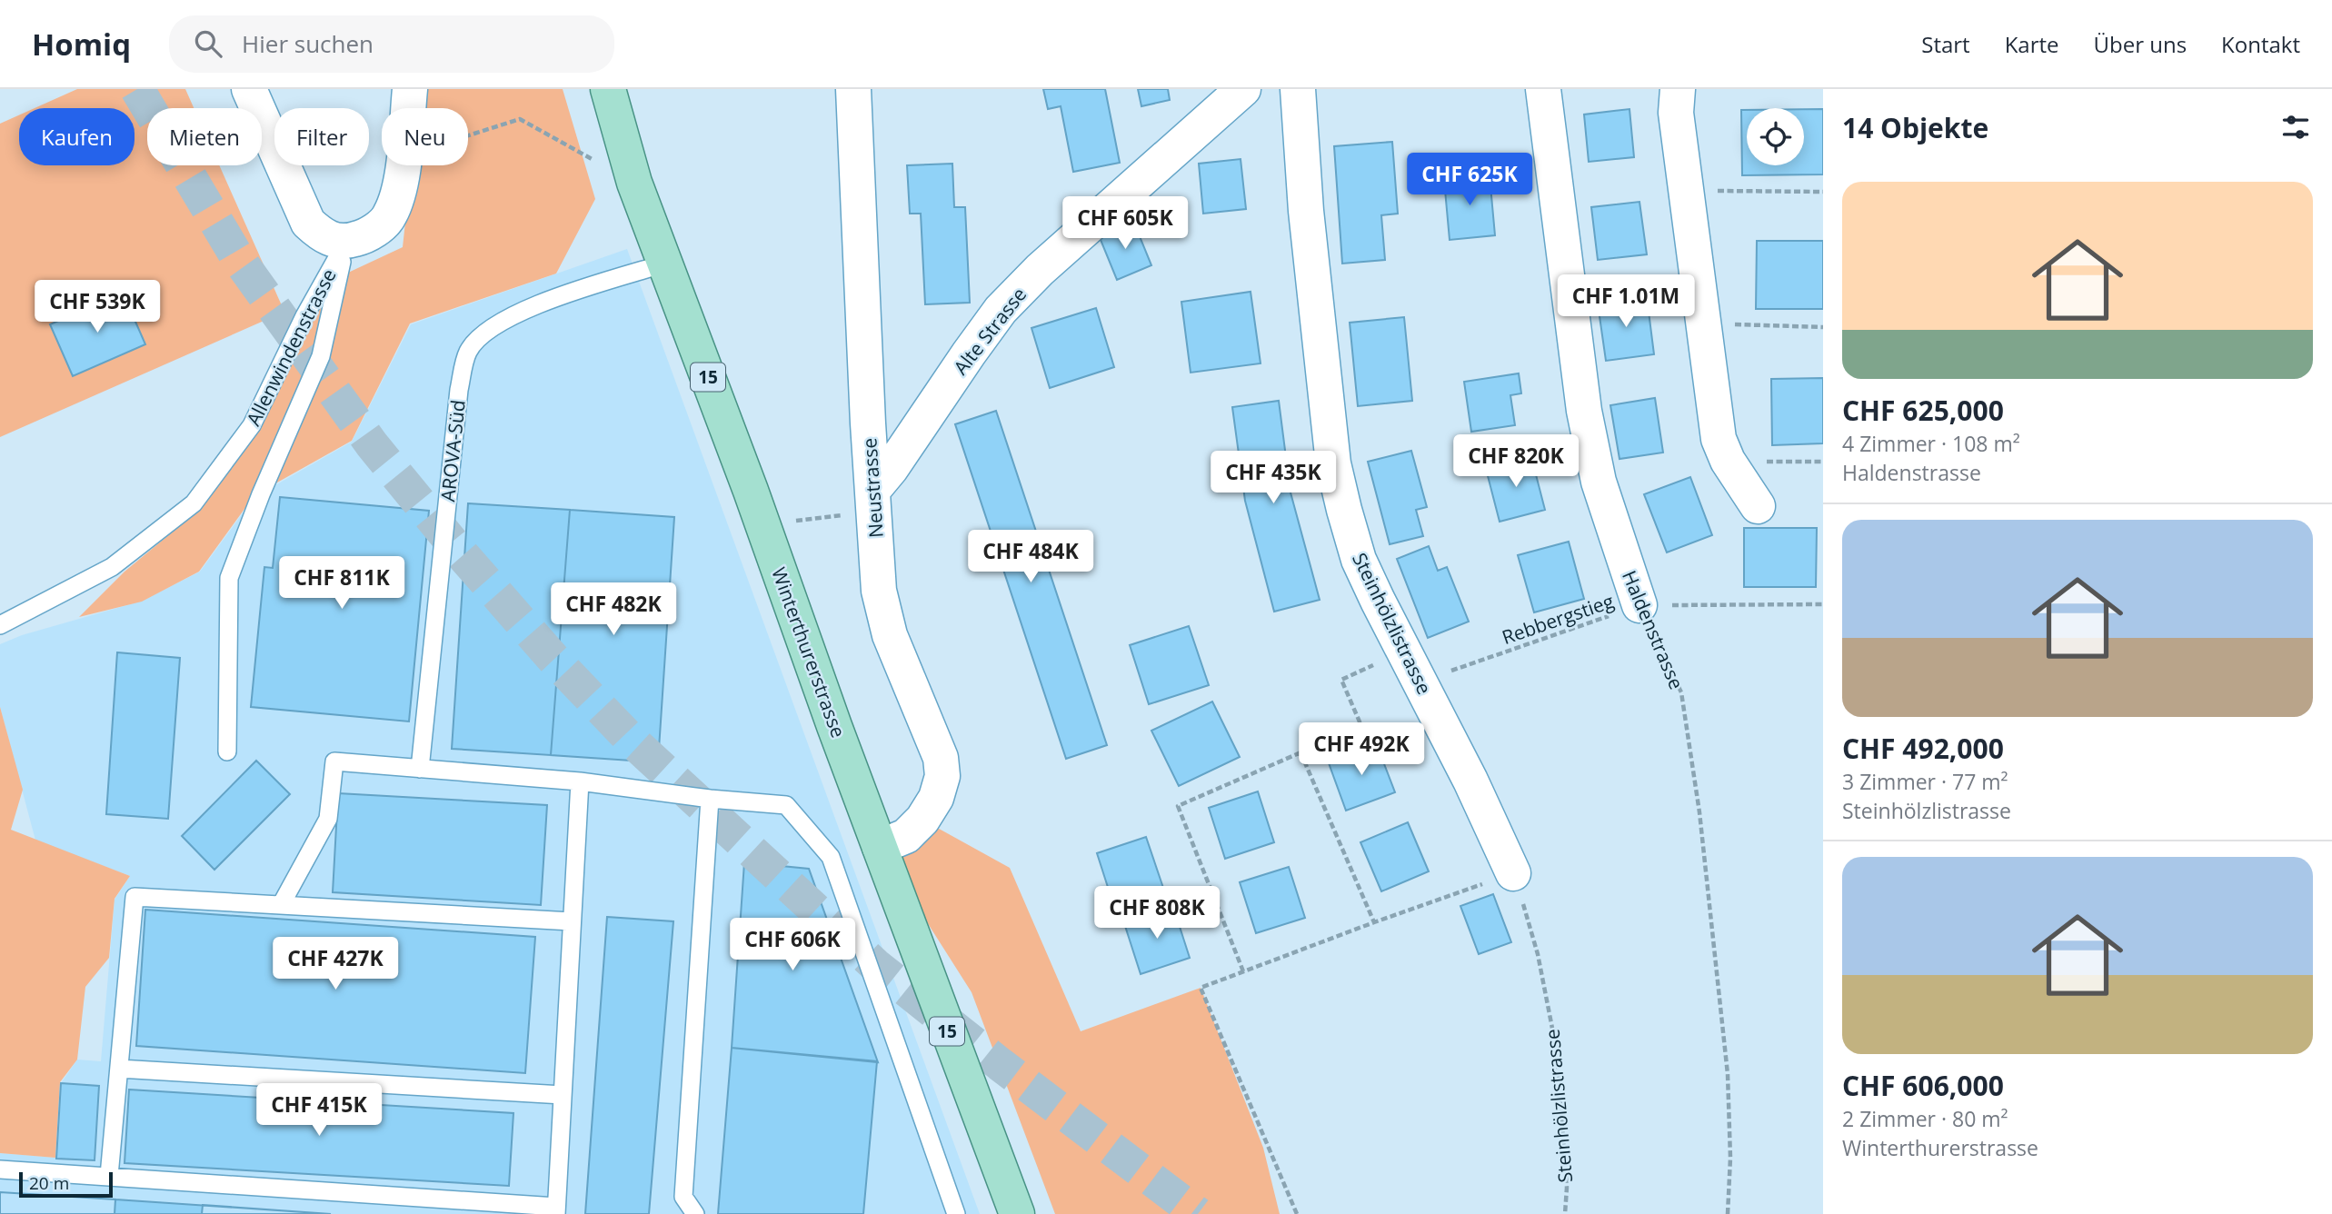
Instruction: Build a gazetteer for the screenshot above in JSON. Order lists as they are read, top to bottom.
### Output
{
  "streets": {
    "main road": ["15", "Winterthurerstrasse"],
    "street": [
      "Alte Strasse",
      "Neustrasse",
      "Steinhölzlistrasse",
      "Haldenstrasse"
    ],
    "lane": ["Allenwindenstrasse", "AROVA-Süd"],
    "path": ["Rebbergstieg"]
  },
  "crossings": [
    ["Alte Strasse", "Neustrasse"],
    ["AROVA-Süd", "Winterthurerstrasse"],
    ["Neustrasse", "Winterthurerstrasse"],
    ["Rebbergstieg", "Steinhölzlistrasse"],
    ["Rebbergstieg", "Haldenstrasse"]
  ],
  "scale_bar": "20 m",
  "page": {
    "header": "Homiq",
    "search": "Hier suchen",
    "nav": [
      "Start",
      "Karte",
      "Über uns",
      "Kontakt"
    ],
    "heading": "14 Objekte",
    "chip": [
      "Kaufen",
      "Mieten",
      "Filter",
      "Neu"
    ],
    "price": [
      "CHF 625K",
      "CHF 605K",
      "CHF 1.01M",
      "CHF 539K",
      "CHF 820K",
      "CHF 435K",
      "CHF 484K",
      "CHF 811K",
      "CHF 482K",
      "CHF 492K",
      "CHF 808K",
      "CHF 606K",
      "CHF 427K",
      "CHF 415K"
    ],
    "list": [
      {
        "name": "CHF 625,000",
        "note": "4 Zimmer · 108 m² · Haldenstrasse"
      },
      {
        "name": "CHF 492,000",
        "note": "3 Zimmer · 77 m² · Steinhölzlistrasse"
      },
      {
        "name": "CHF 606,000",
        "note": "2 Zimmer · 80 m² · Winterthurerstrasse"
      }
    ],
    "scale": "20 m"
  }
}
